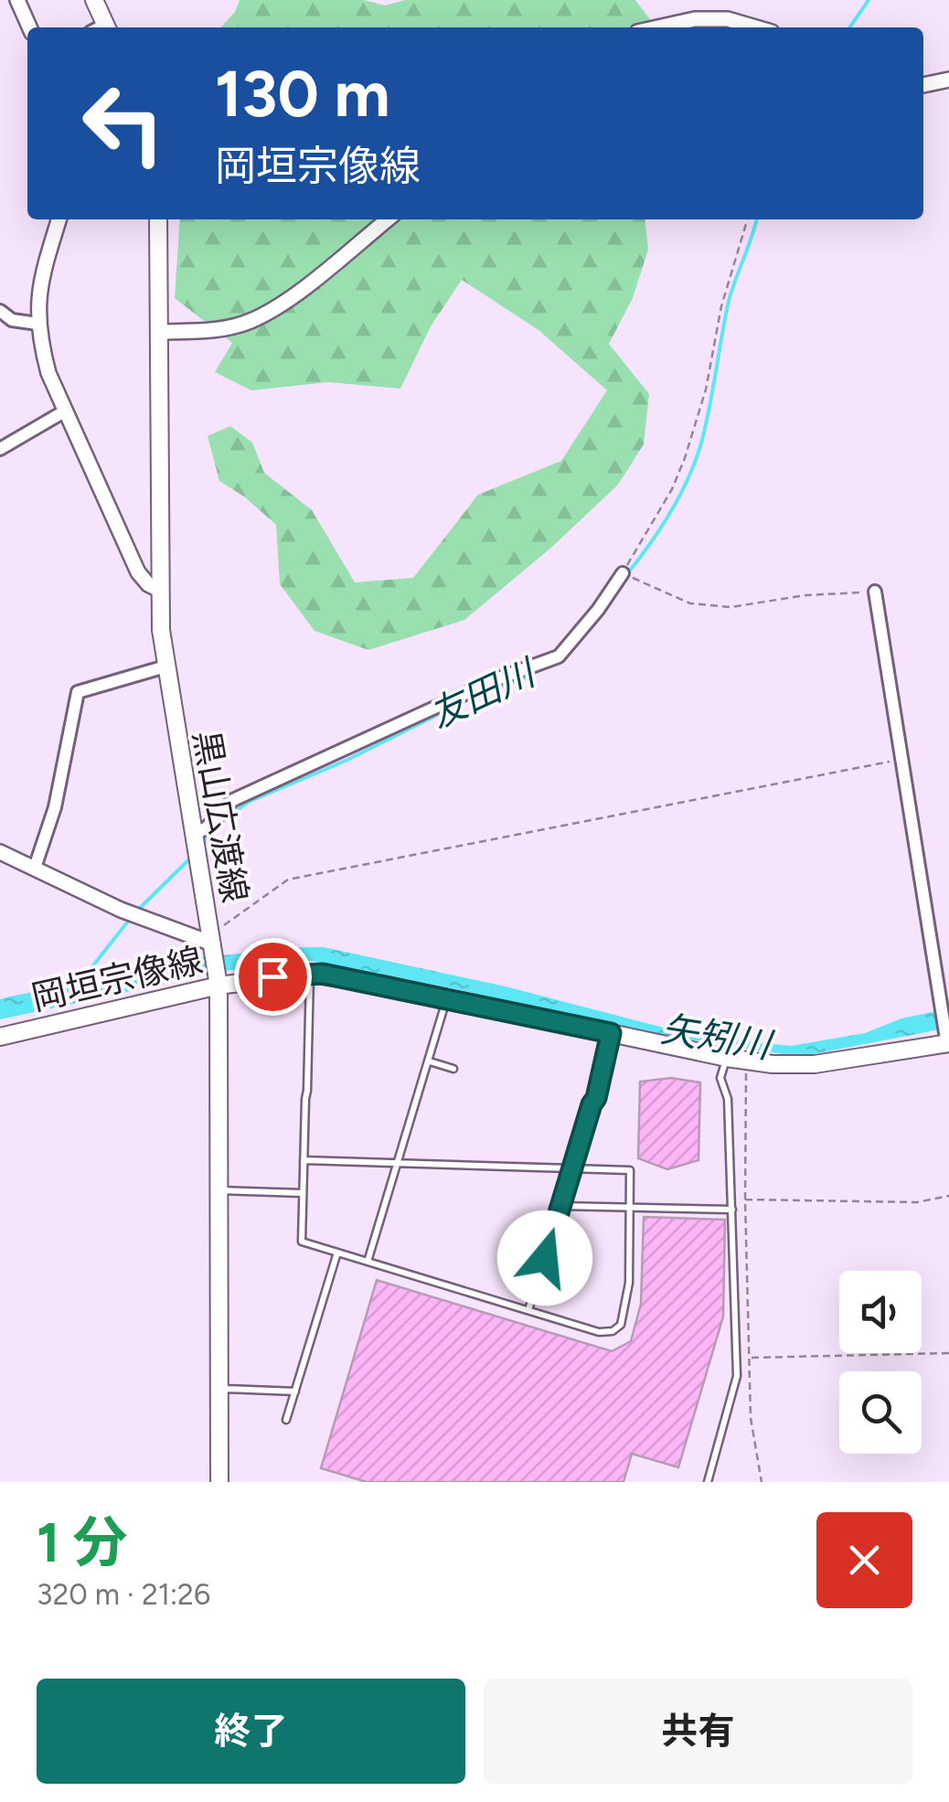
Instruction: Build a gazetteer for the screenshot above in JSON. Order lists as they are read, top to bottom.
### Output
{
  "streets": {
    "main road": ["黒山広渡線", "岡垣宗像線"]
  },
  "crossings": [
    ["黒山広渡線", "岡垣宗像線"]
  ],
  "water": ["友田川", "矢矧川"],
  "page": {
    "turn": ["130 m", "岡垣宗像線"],
    "heading": ["1 分", "320 m · 21:26"],
    "buttons": ["終了", "共有"]
  }
}
